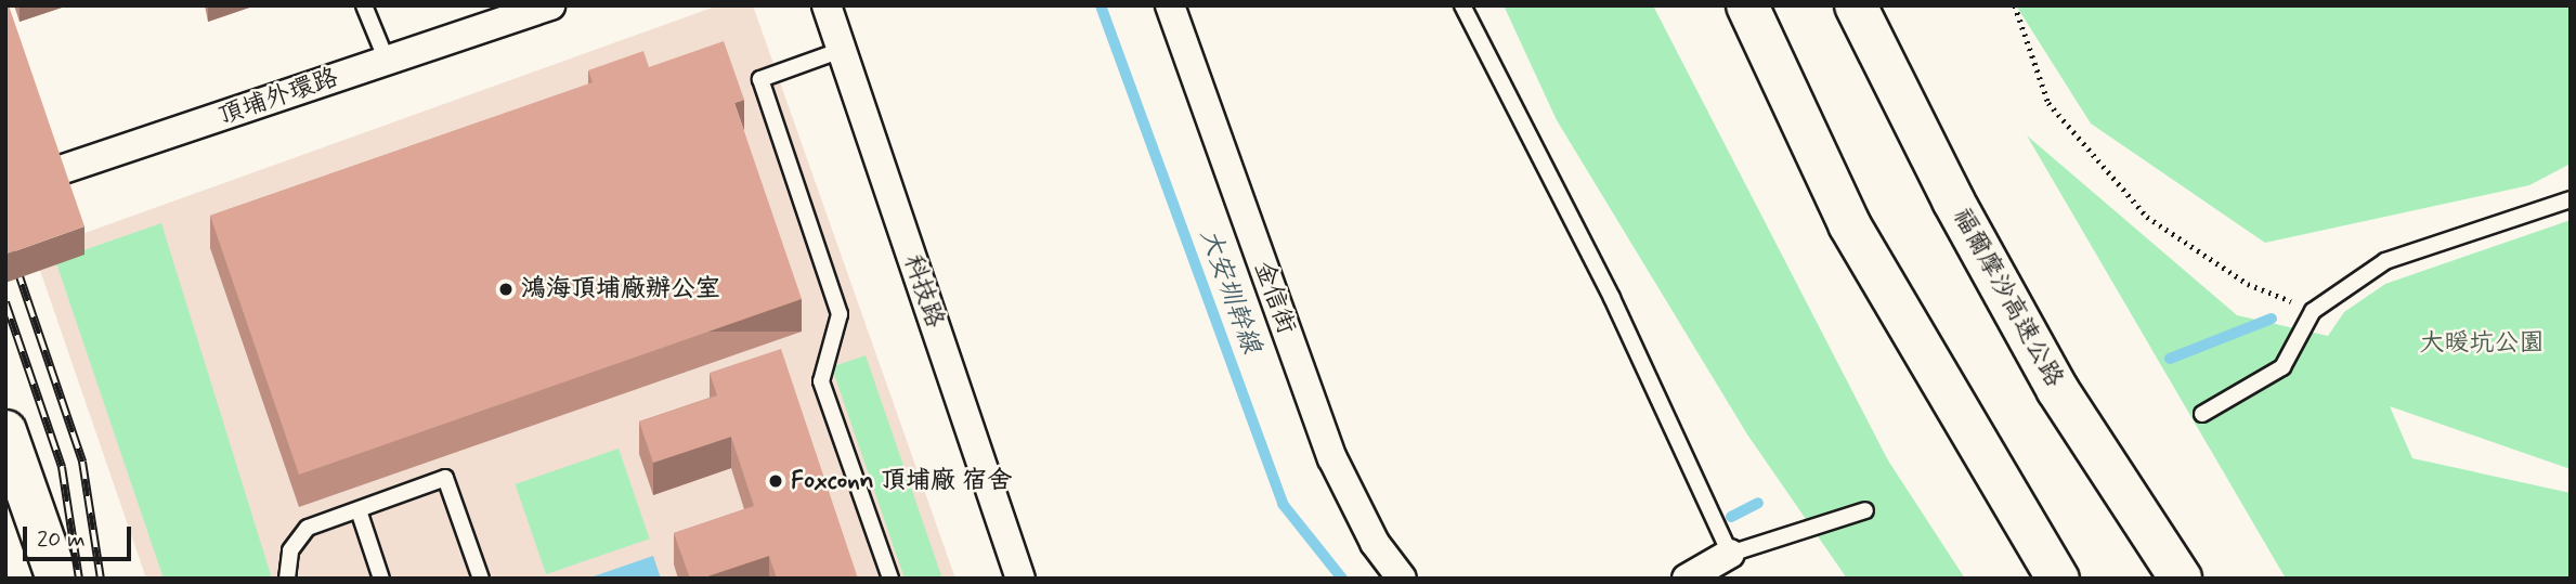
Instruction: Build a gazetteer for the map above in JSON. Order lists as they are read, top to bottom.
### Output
{
  "streets": {
    "main road": ["福爾摩沙高速公路"],
    "street": ["頂埔外環路", "科技路", "金信街"]
  },
  "water": ["大安圳幹線"],
  "parks": ["大暖坑公園"],
  "places": ["鴻海頂埔廠辦公室", "Foxconn 頂埔廠 宿舍"],
  "scale_bar": "20 m"
}
